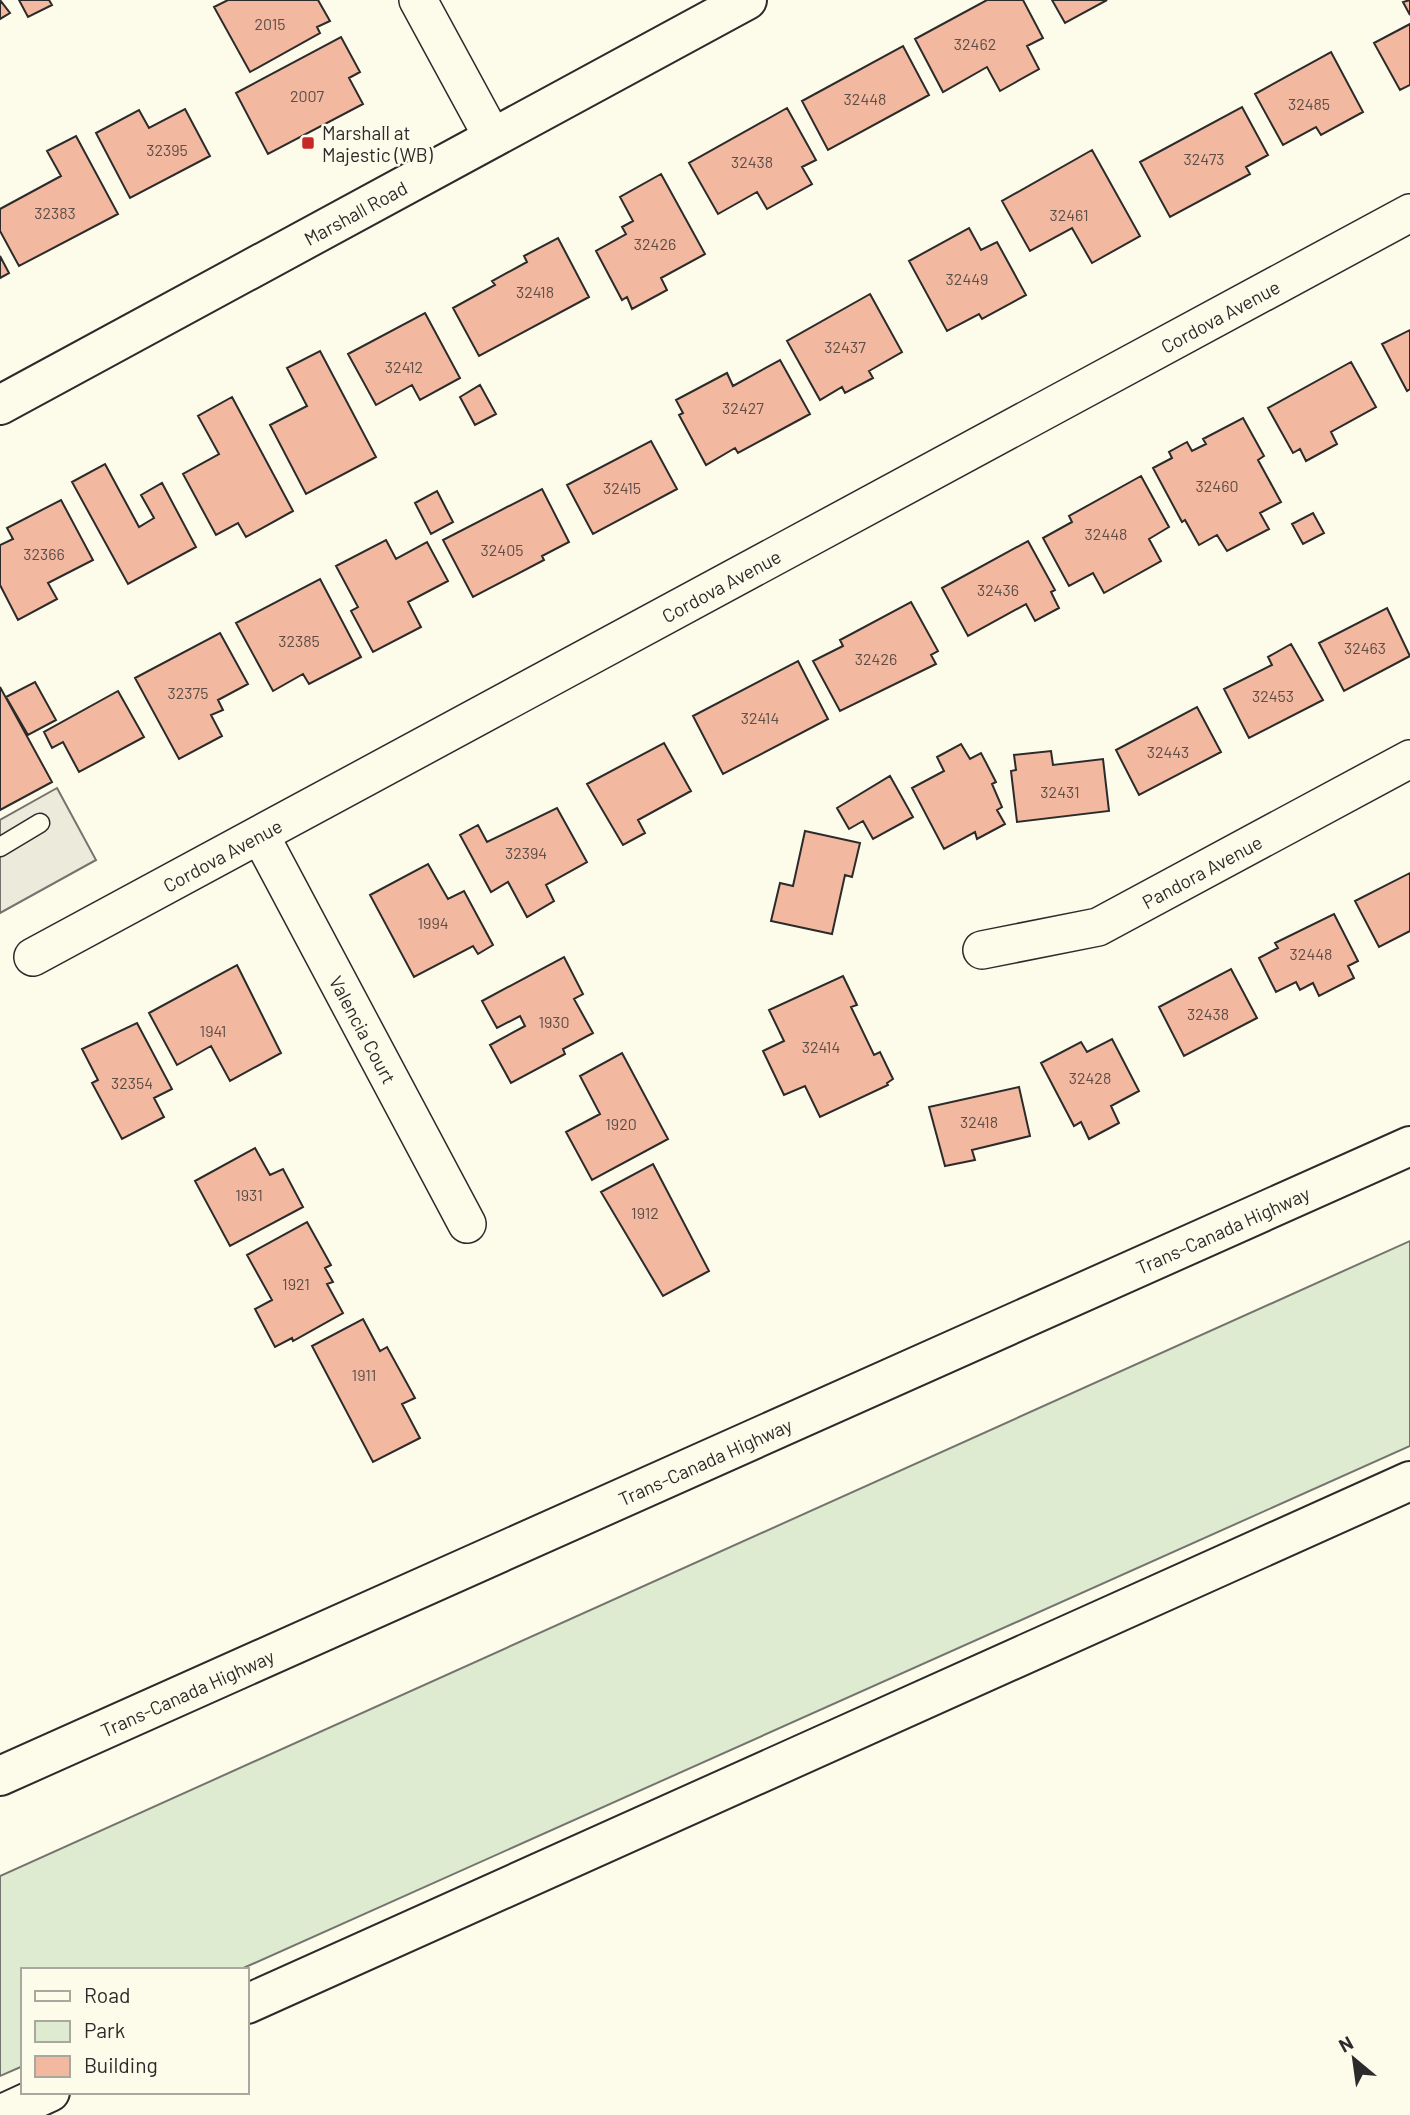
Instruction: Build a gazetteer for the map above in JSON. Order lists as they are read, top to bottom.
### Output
{
  "streets": {
    "main road": ["Marshall Road", "Trans-Canada Highway"],
    "street": ["Cordova Avenue", "Pandora Avenue", "Valencia Court"]
  },
  "crossings": [
    ["Cordova Avenue", "Valencia Court"]
  ],
  "places": {
    "transit": ["Marshall at Majestic (WB)"]
  },
  "house_numbers": [
    "2015",
    "32462",
    "2007",
    "32448",
    "32485",
    "32395",
    "32473",
    "32438",
    "32383",
    "32461",
    "32426",
    "32449",
    "32418",
    "32437",
    "32412",
    "32427",
    "32460",
    "32415",
    "32448",
    "32405",
    "32366",
    "32436",
    "32385",
    "32463",
    "32426",
    "32375",
    "32453",
    "32414",
    "32443",
    "32431",
    "32394",
    "1994",
    "32448",
    "32438",
    "1930",
    "1941",
    "32414",
    "32428",
    "32354",
    "32418",
    "1920",
    "1931",
    "1912",
    "1921",
    "1911"
  ],
  "legend": ["Road", "Park", "Building"],
  "north": "top left"
}
